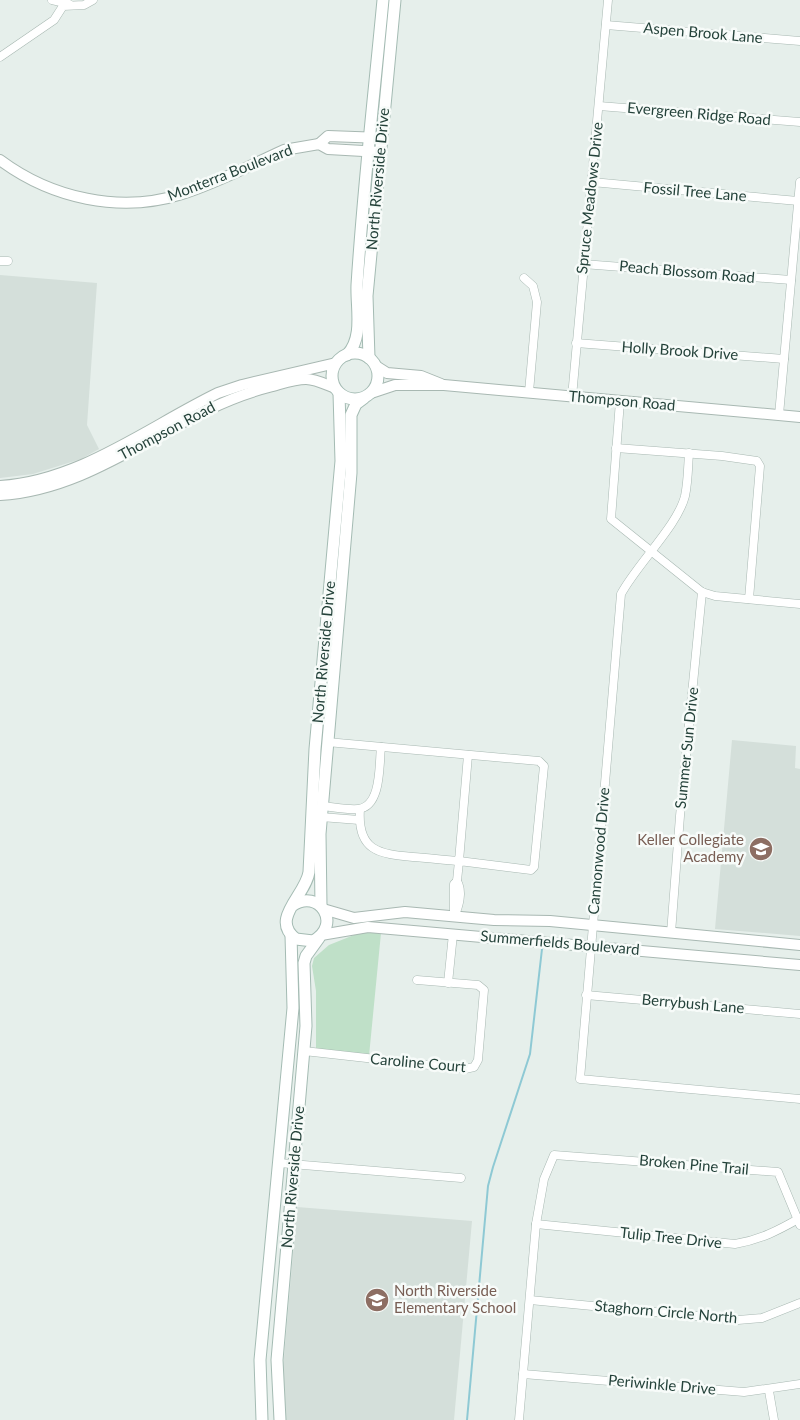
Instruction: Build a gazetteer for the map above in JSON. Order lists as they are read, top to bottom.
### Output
{
  "streets": {
    "main road": ["North Riverside Drive"],
    "street": [
      "Aspen Brook Lane",
      "Evergreen Ridge Road",
      "Monterra Boulevard",
      "Fossil Tree Lane",
      "Spruce Meadows Drive",
      "Peach Blossom Road",
      "Holly Brook Drive",
      "Thompson Road",
      "Summer Sun Drive",
      "Cannonwood Drive",
      "Summerfields Boulevard",
      "Berrybush Lane",
      "Caroline Court",
      "Broken Pine Trail",
      "Tulip Tree Drive",
      "Staghorn Circle North",
      "Periwinkle Drive"
    ]
  },
  "crossings": [
    ["Aspen Brook Lane", "Spruce Meadows Drive"],
    ["Evergreen Ridge Road", "Spruce Meadows Drive"],
    ["Monterra Boulevard", "North Riverside Drive"],
    ["North Riverside Drive", "Thompson Road"],
    ["North Riverside Drive", "Summerfields Boulevard"],
    ["North Riverside Drive", "Caroline Court"],
    ["Fossil Tree Lane", "Spruce Meadows Drive"],
    ["Spruce Meadows Drive", "Peach Blossom Road"],
    ["Spruce Meadows Drive", "Holly Brook Drive"],
    ["Spruce Meadows Drive", "Thompson Road"],
    ["Summer Sun Drive", "Summerfields Boulevard"],
    ["Cannonwood Drive", "Summerfields Boulevard"],
    ["Cannonwood Drive", "Berrybush Lane"],
    ["Broken Pine Trail", "Tulip Tree Drive"]
  ],
  "places": {
    "school or university": ["Keller Collegiate Academy", "North Riverside Elementary School"]
  }
}
